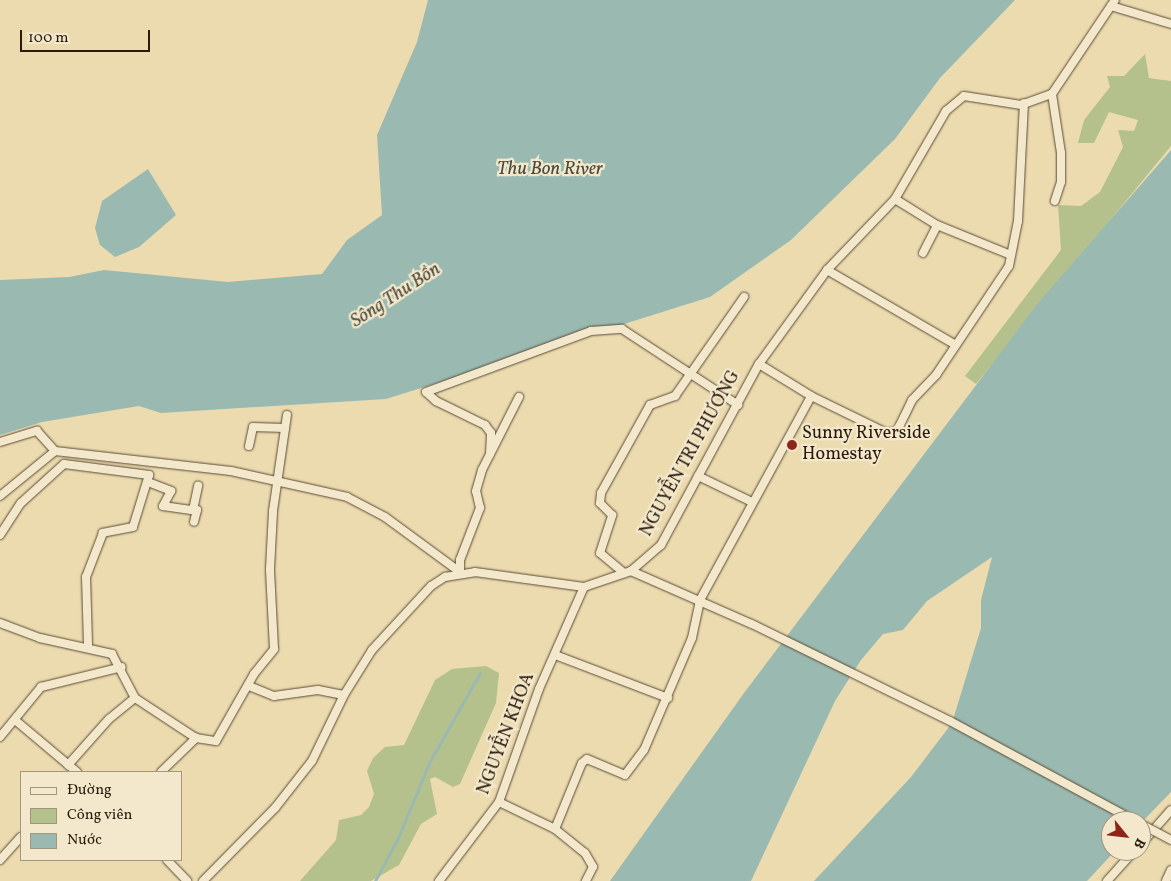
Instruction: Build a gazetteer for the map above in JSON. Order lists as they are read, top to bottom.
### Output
{
  "streets": {
    "street": ["NGUYỄN TRI PHƯƠNG", "NGUYỄN KHOA"]
  },
  "crossings": [
    ["NGUYỄN TRI PHƯƠNG", "NGUYỄN KHOA"]
  ],
  "water": ["Thu Bon River", "Sông Thu Bồn"],
  "places": ["Sunny Riverside Homestay"],
  "legend": ["Đường", "Công viên", "Nước"],
  "scale_bar": "100 m",
  "north": "bottom right"
}
